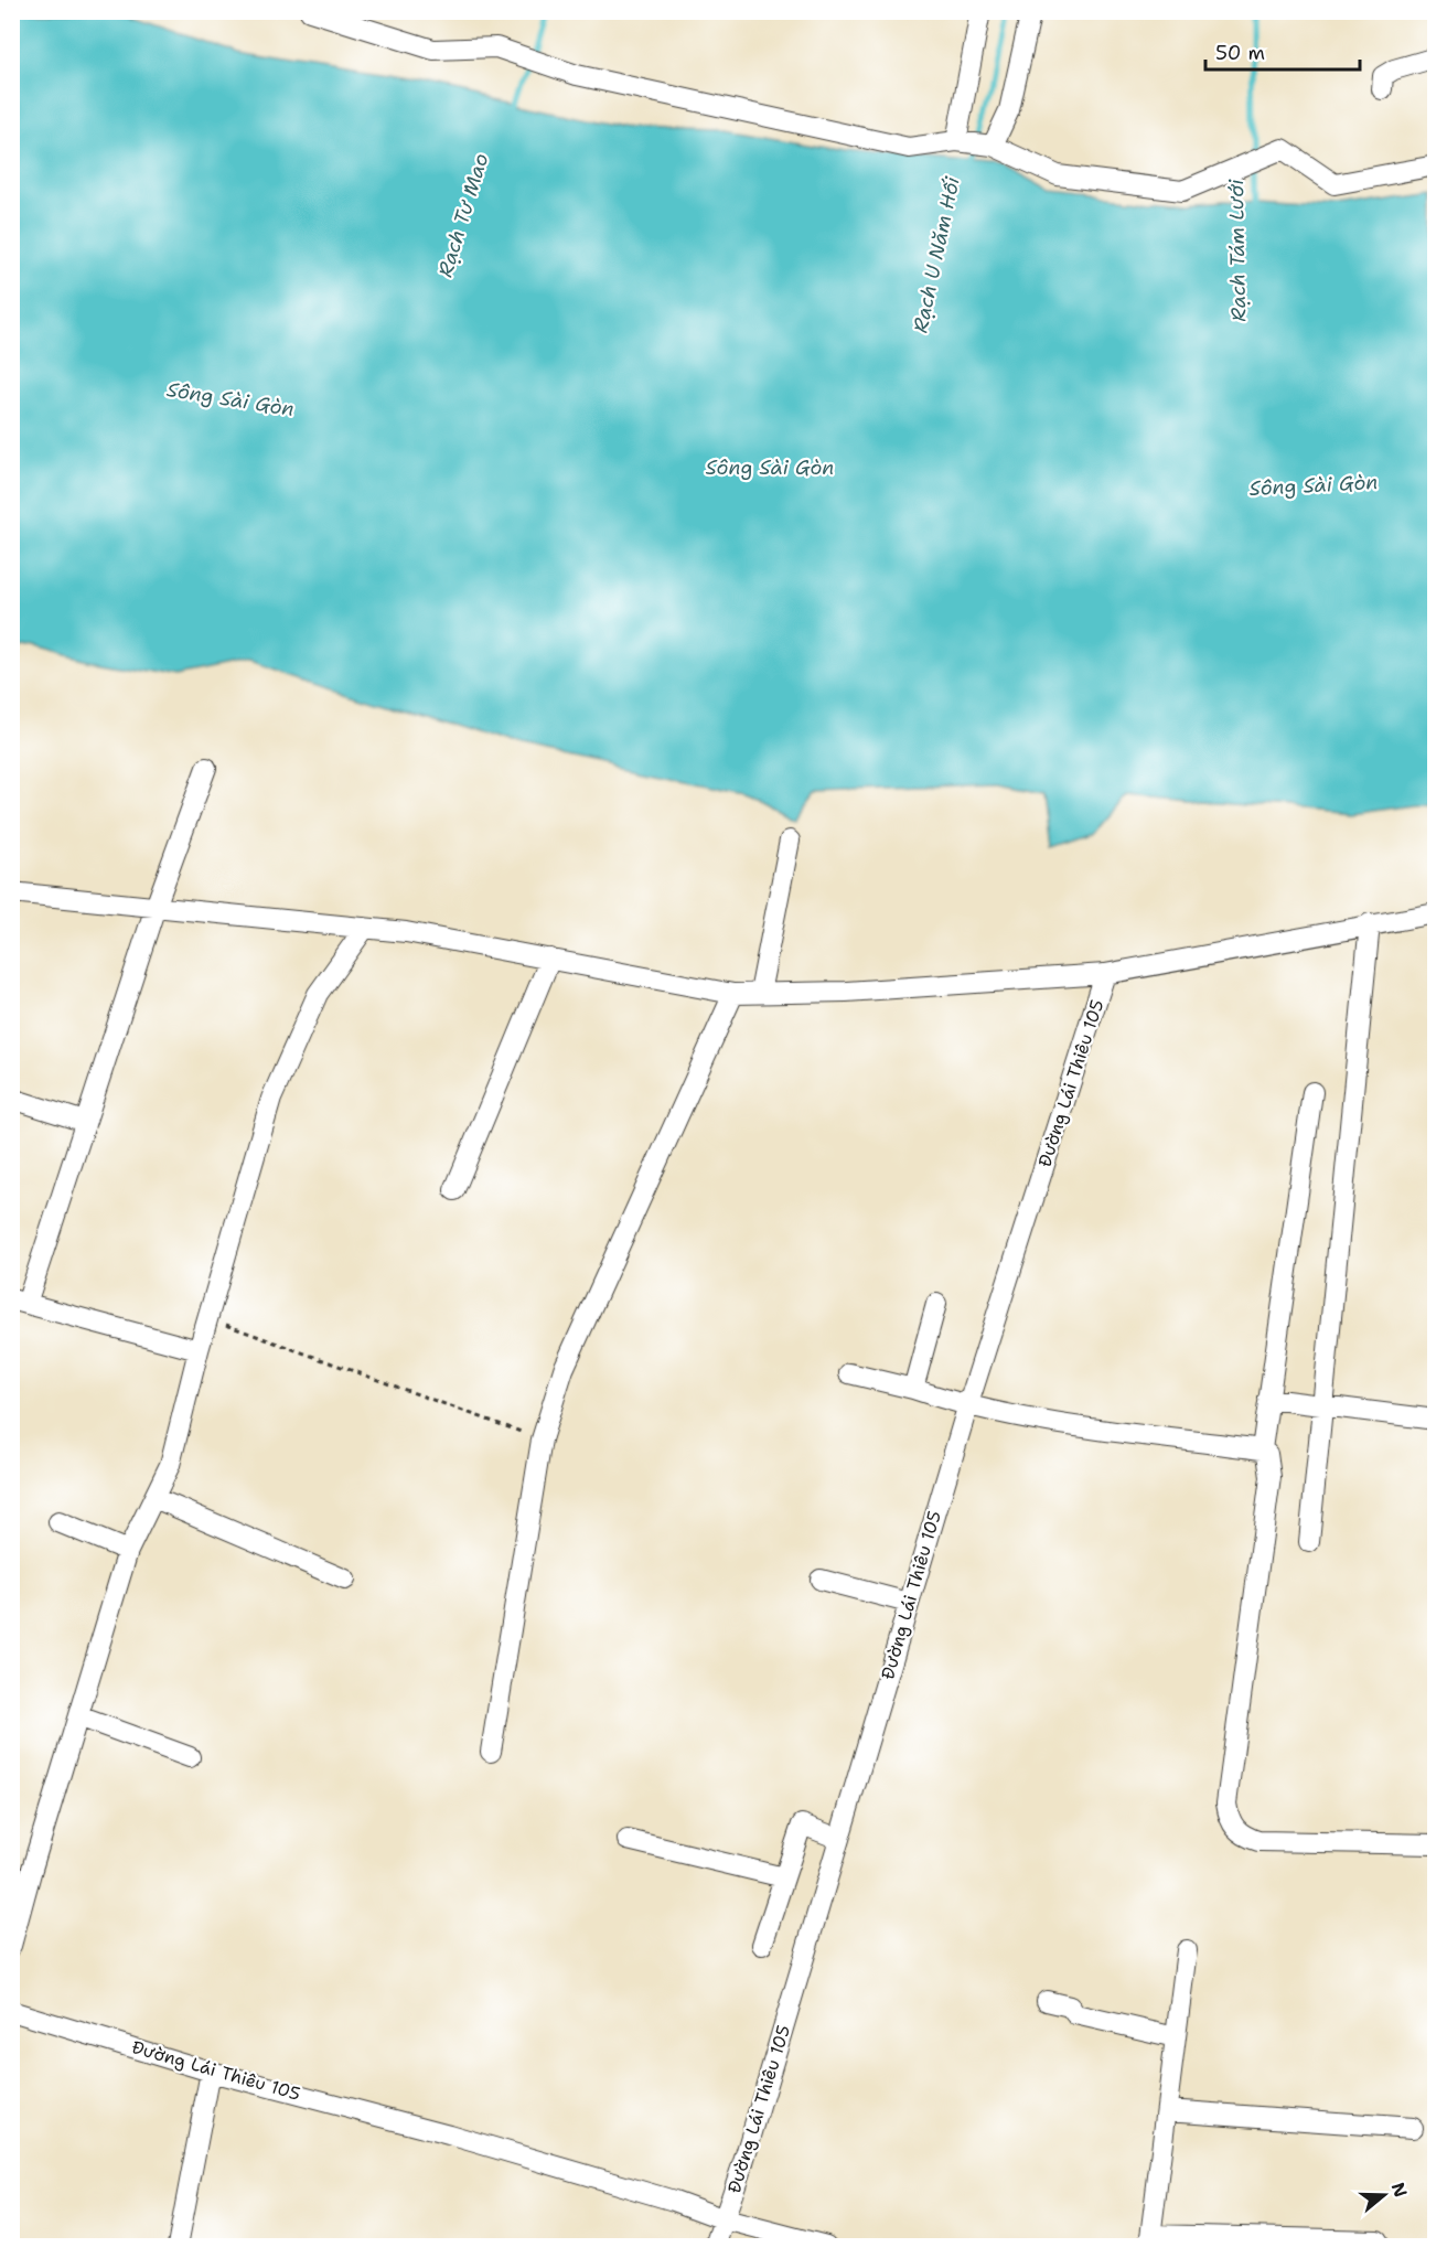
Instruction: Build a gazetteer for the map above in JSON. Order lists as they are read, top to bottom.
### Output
{
  "streets": {
    "street": ["Đường Lái Thiêu 105"]
  },
  "water": [
    "Rạch Tư Mao",
    "Rạch Tám Lưới",
    "Rạch U Năm Hối",
    "Sông Sài Gòn"
  ],
  "scale_bar": "50 m",
  "north": "right"
}
